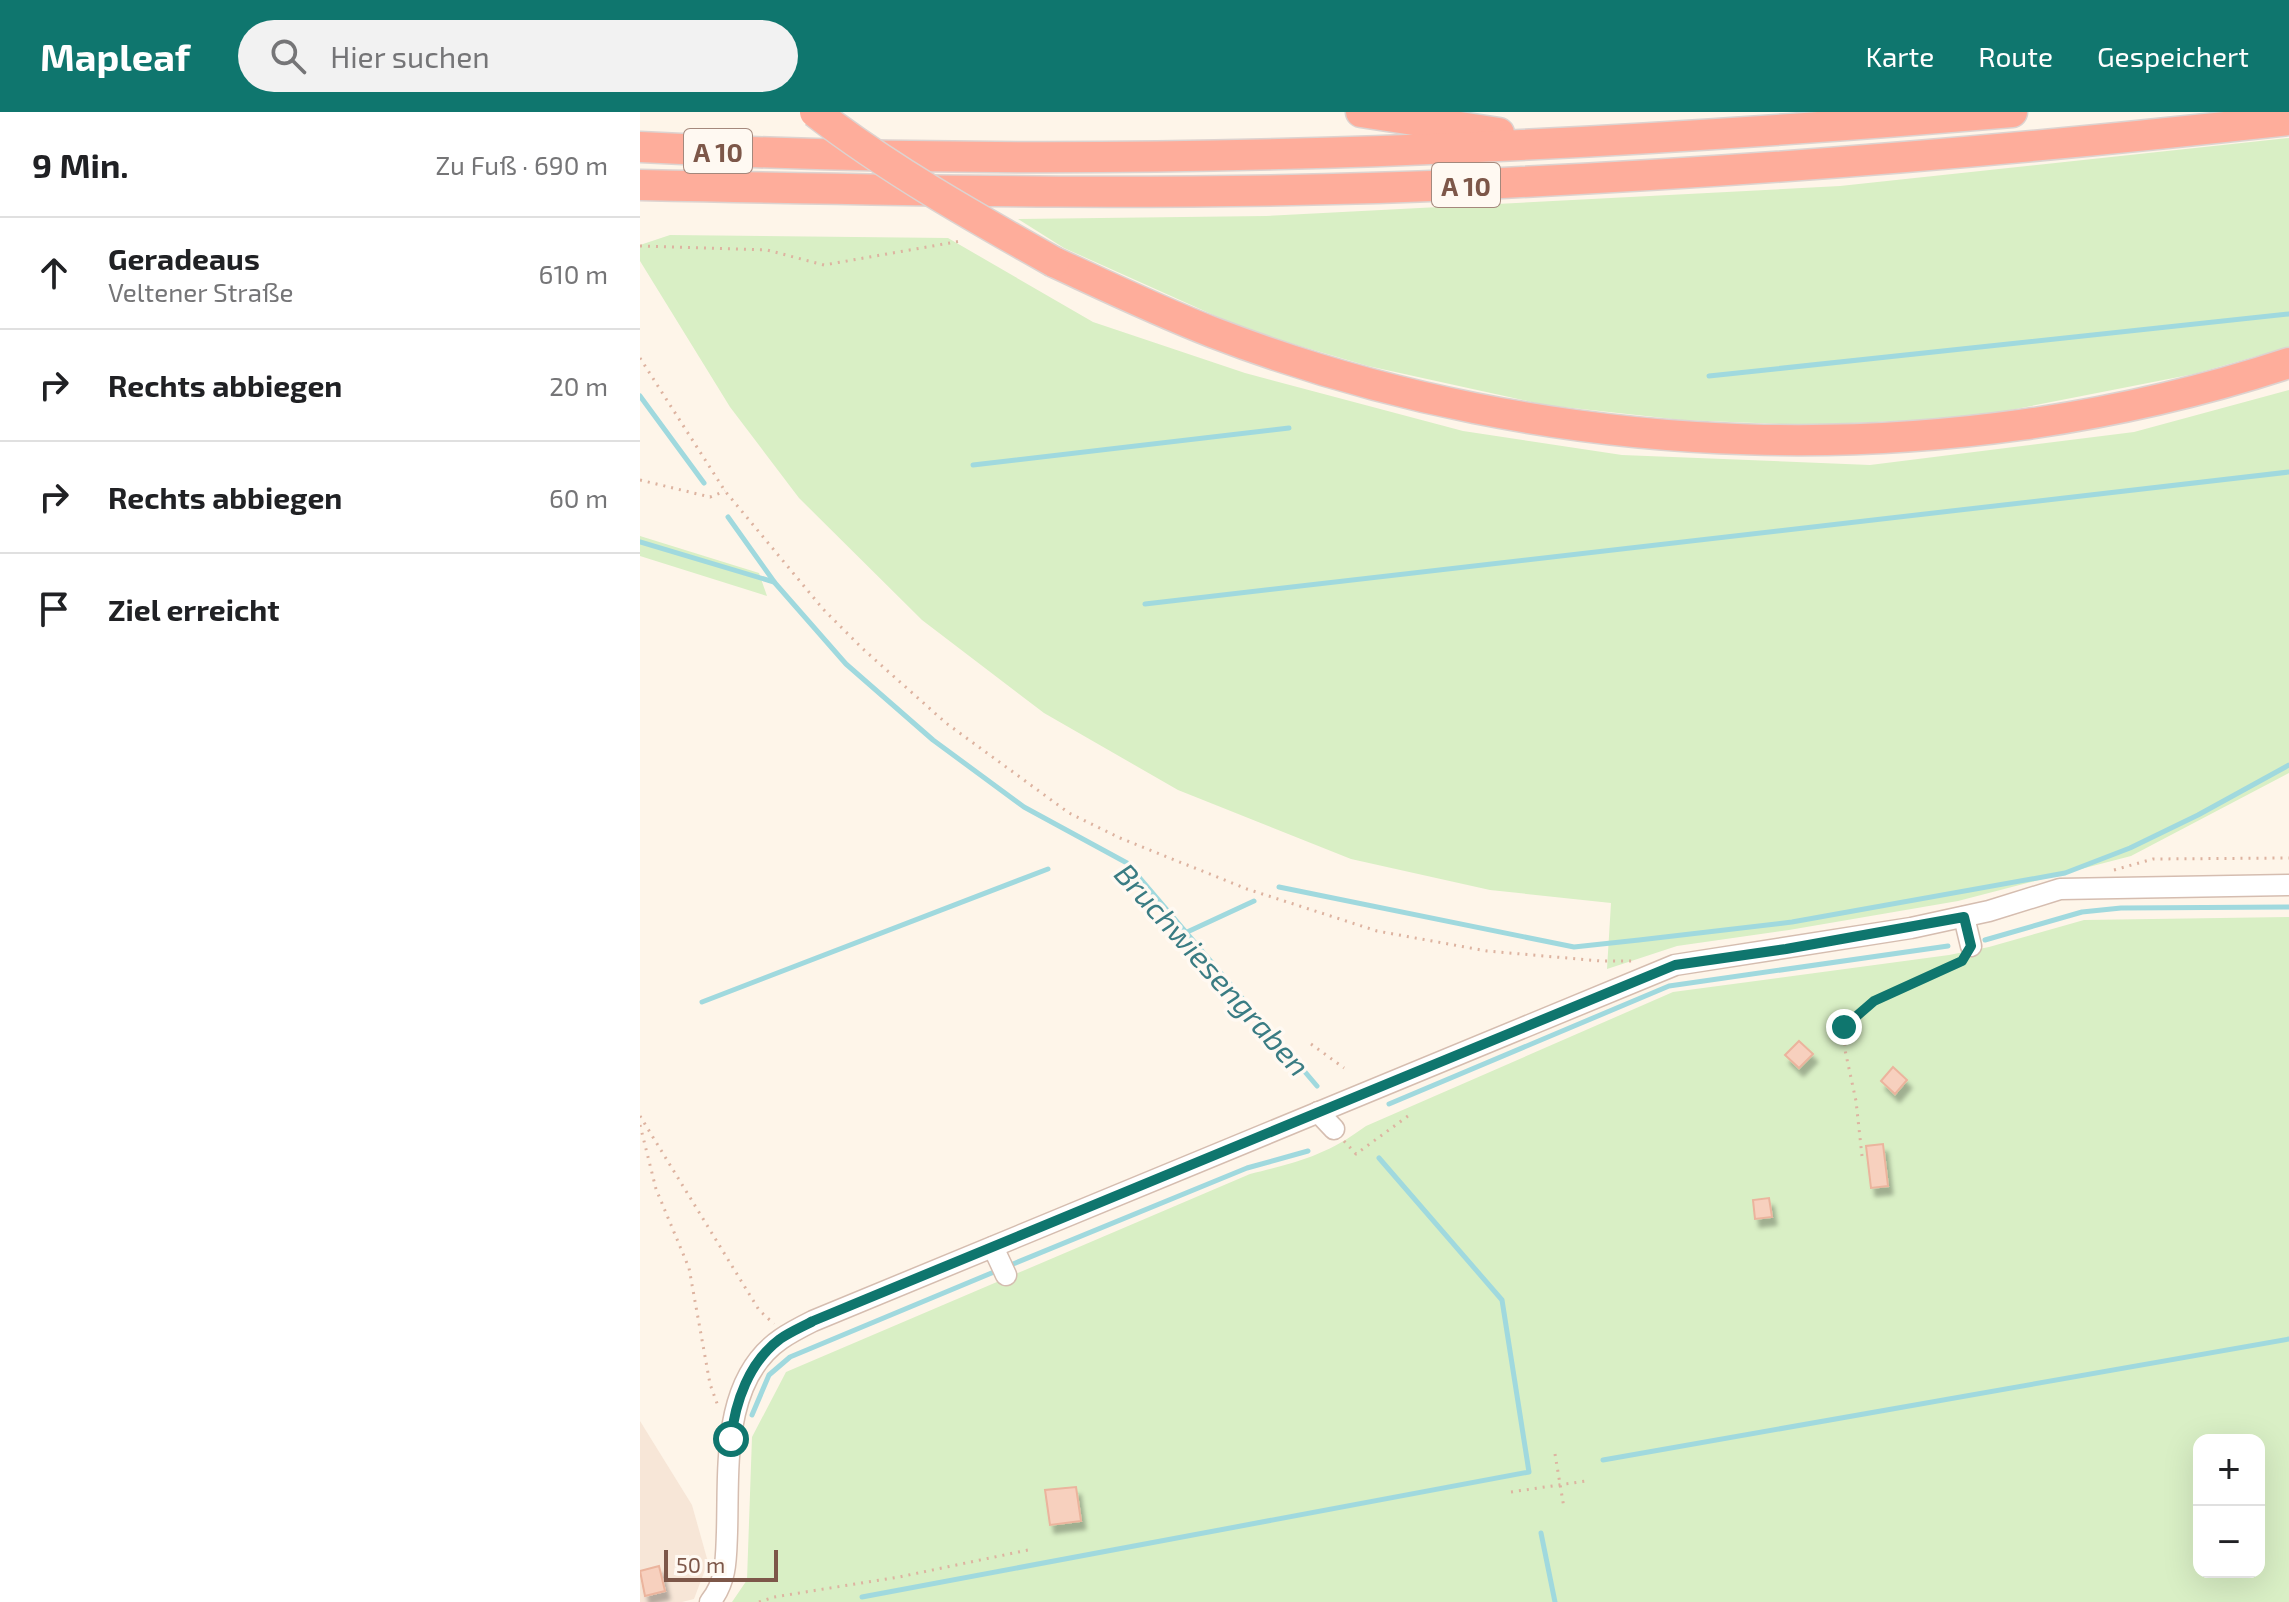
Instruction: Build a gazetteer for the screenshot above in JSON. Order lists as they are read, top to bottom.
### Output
{
  "streets": {
    "highway": ["A 10"]
  },
  "water": ["Bruchwiesengraben"],
  "scale_bar": "50 m",
  "page": {
    "header": "Mapleaf",
    "search": "Hier suchen",
    "nav": ["Karte", "Route", "Gespeichert"],
    "heading": ["9 Min.", "Zu Fuß · 690 m"],
    "list": [
      ["Geradeaus", "Veltener Straße", "610 m"],
      ["Rechts abbiegen", "20 m"],
      ["Rechts abbiegen", "60 m"],
      "Ziel erreicht"
    ],
    "map_buttons": ["+", "−"],
    "scale": "50 m"
  }
}
